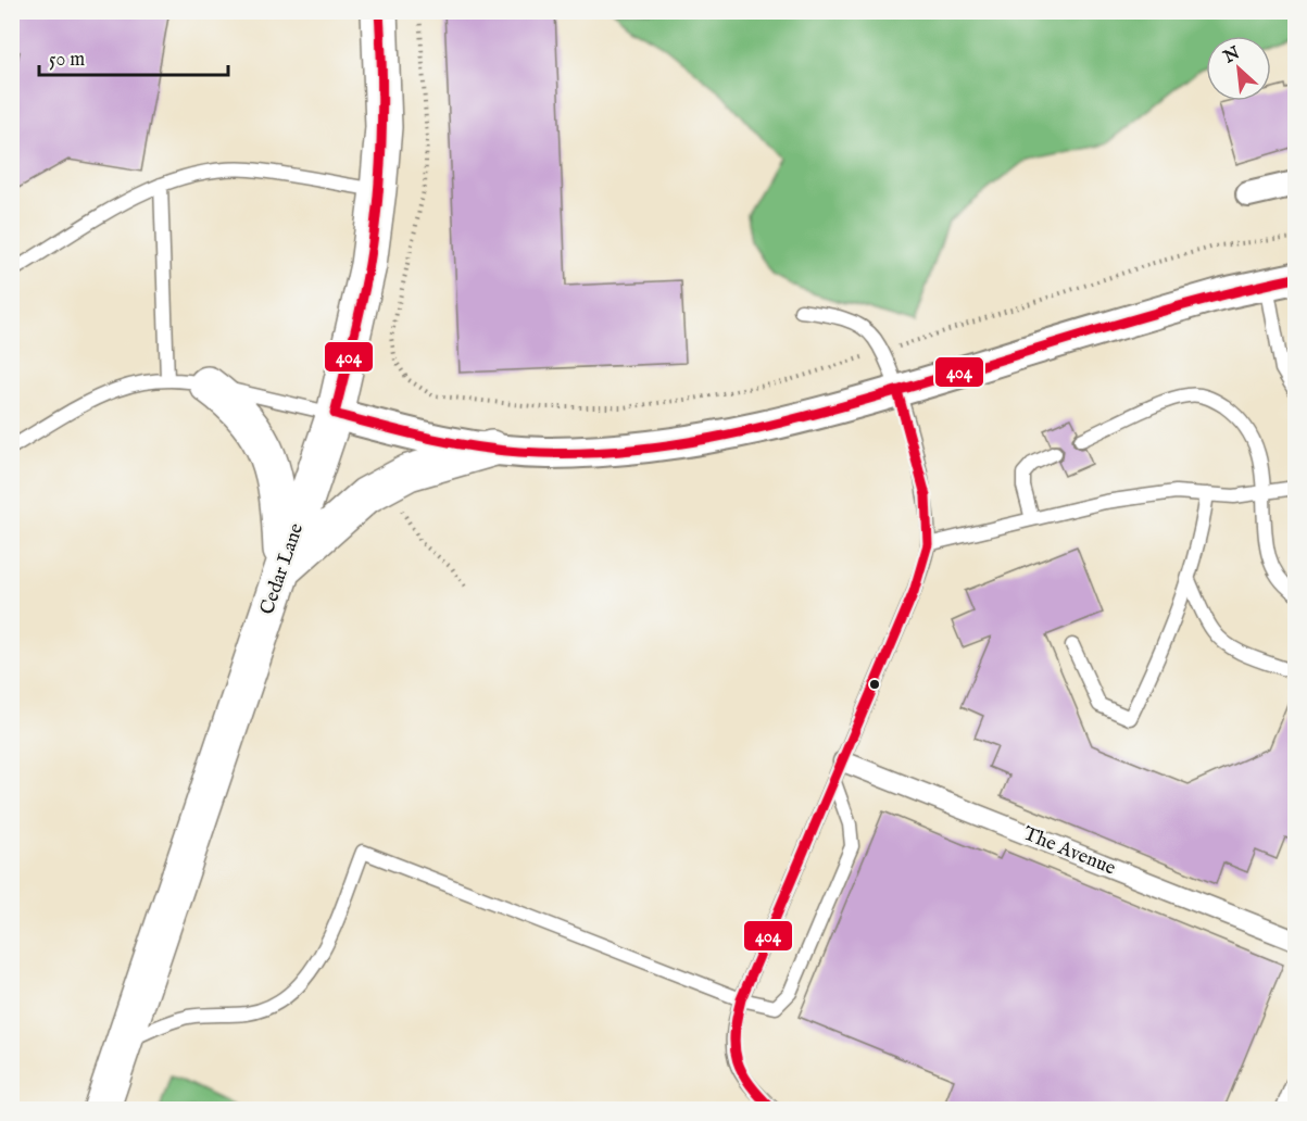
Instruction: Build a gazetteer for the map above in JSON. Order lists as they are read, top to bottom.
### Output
{
  "streets": {
    "main road": ["Cedar Lane"],
    "street": ["The Avenue"]
  },
  "lines": ["transit line 404"],
  "scale_bar": "50 m",
  "north": "top left"
}
